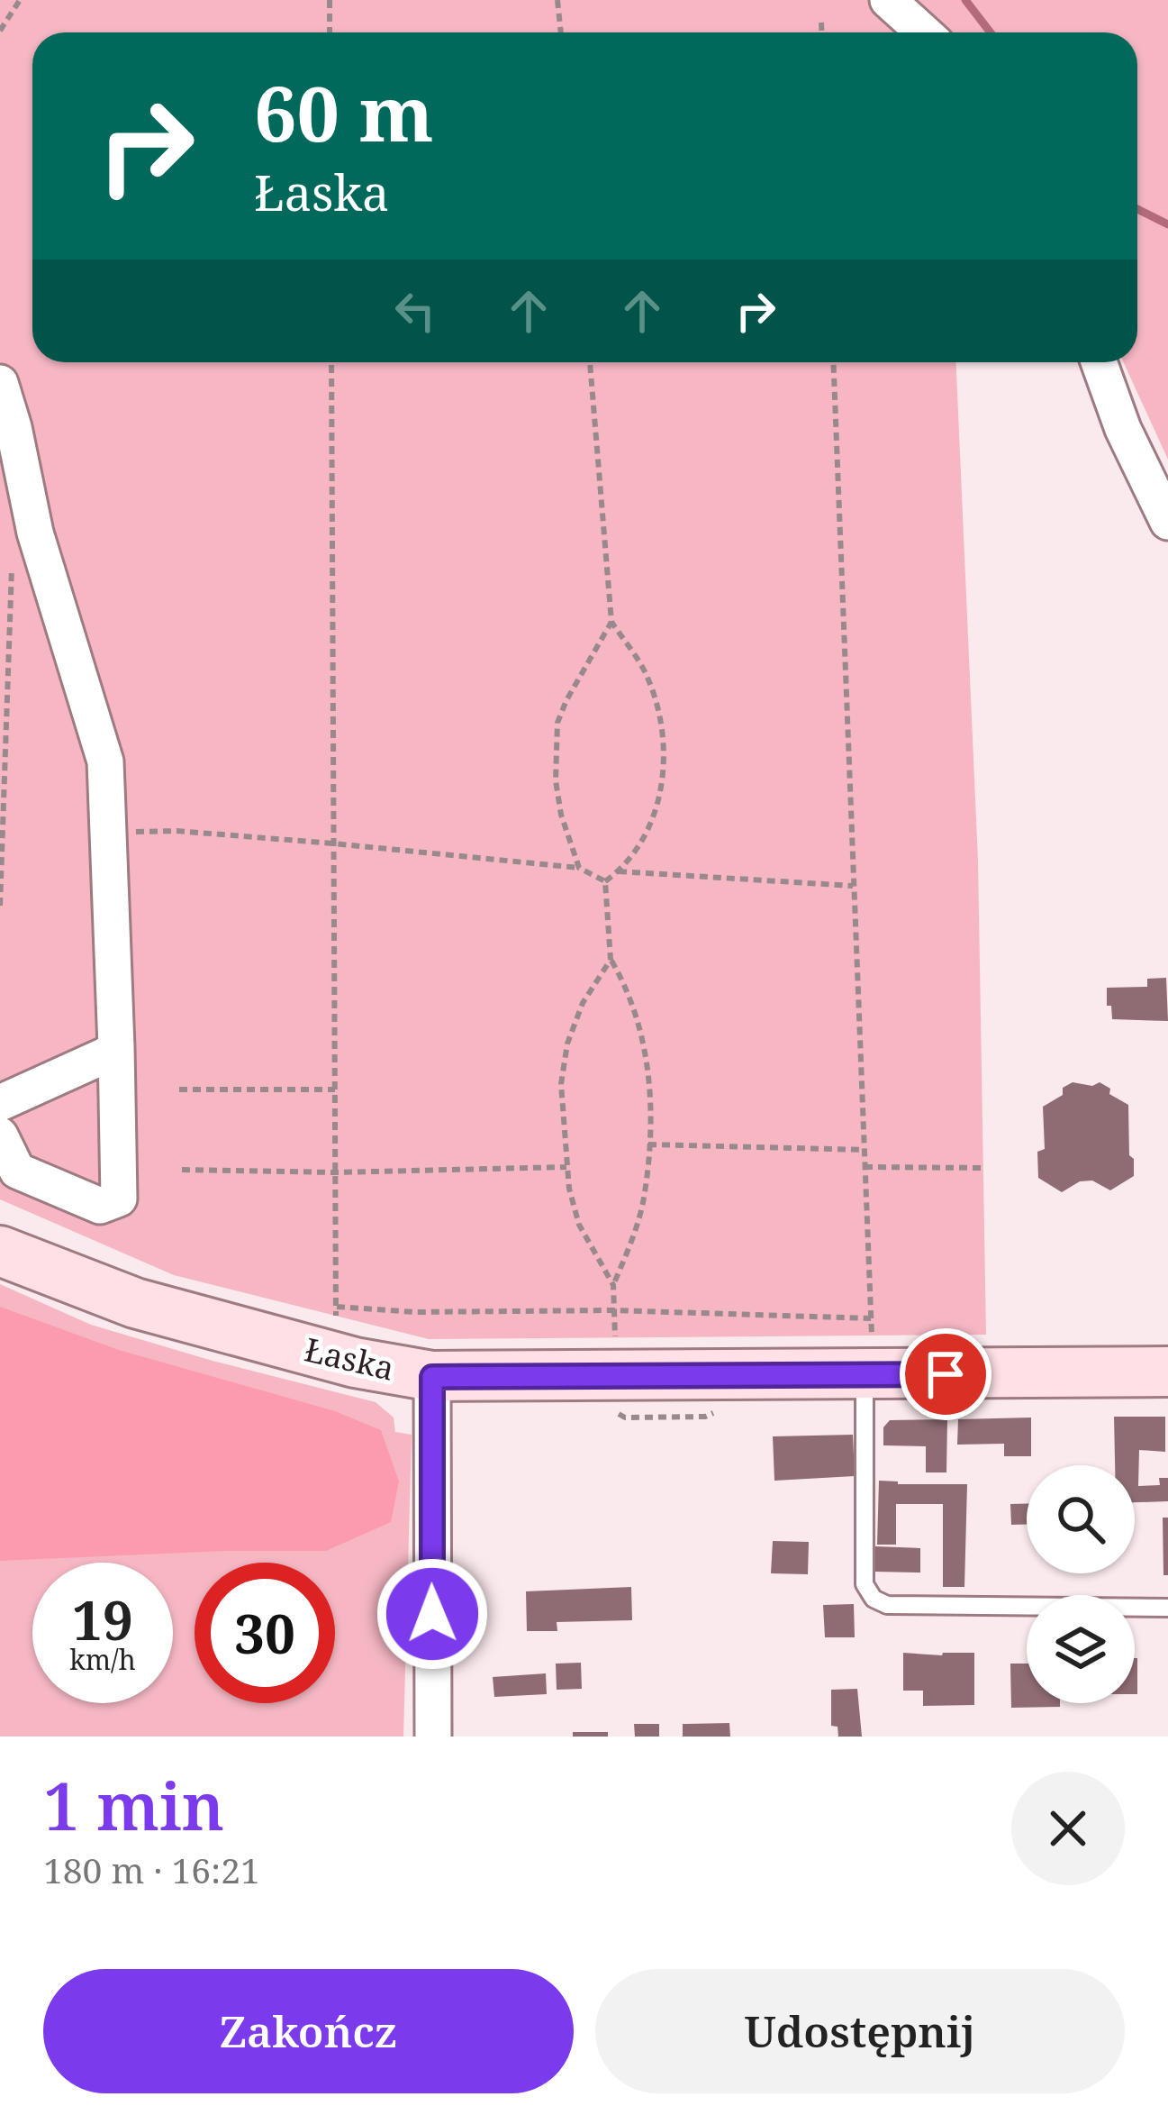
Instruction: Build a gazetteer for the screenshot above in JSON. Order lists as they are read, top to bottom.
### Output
{
  "streets": {
    "main road": ["Łaska"]
  },
  "page": {
    "turn": ["60 m", "Łaska"],
    "speed": "19 km/h",
    "limit": "30",
    "heading": ["1 min", "180 m · 16:21"],
    "buttons": ["Zakończ", "Udostępnij"]
  }
}
